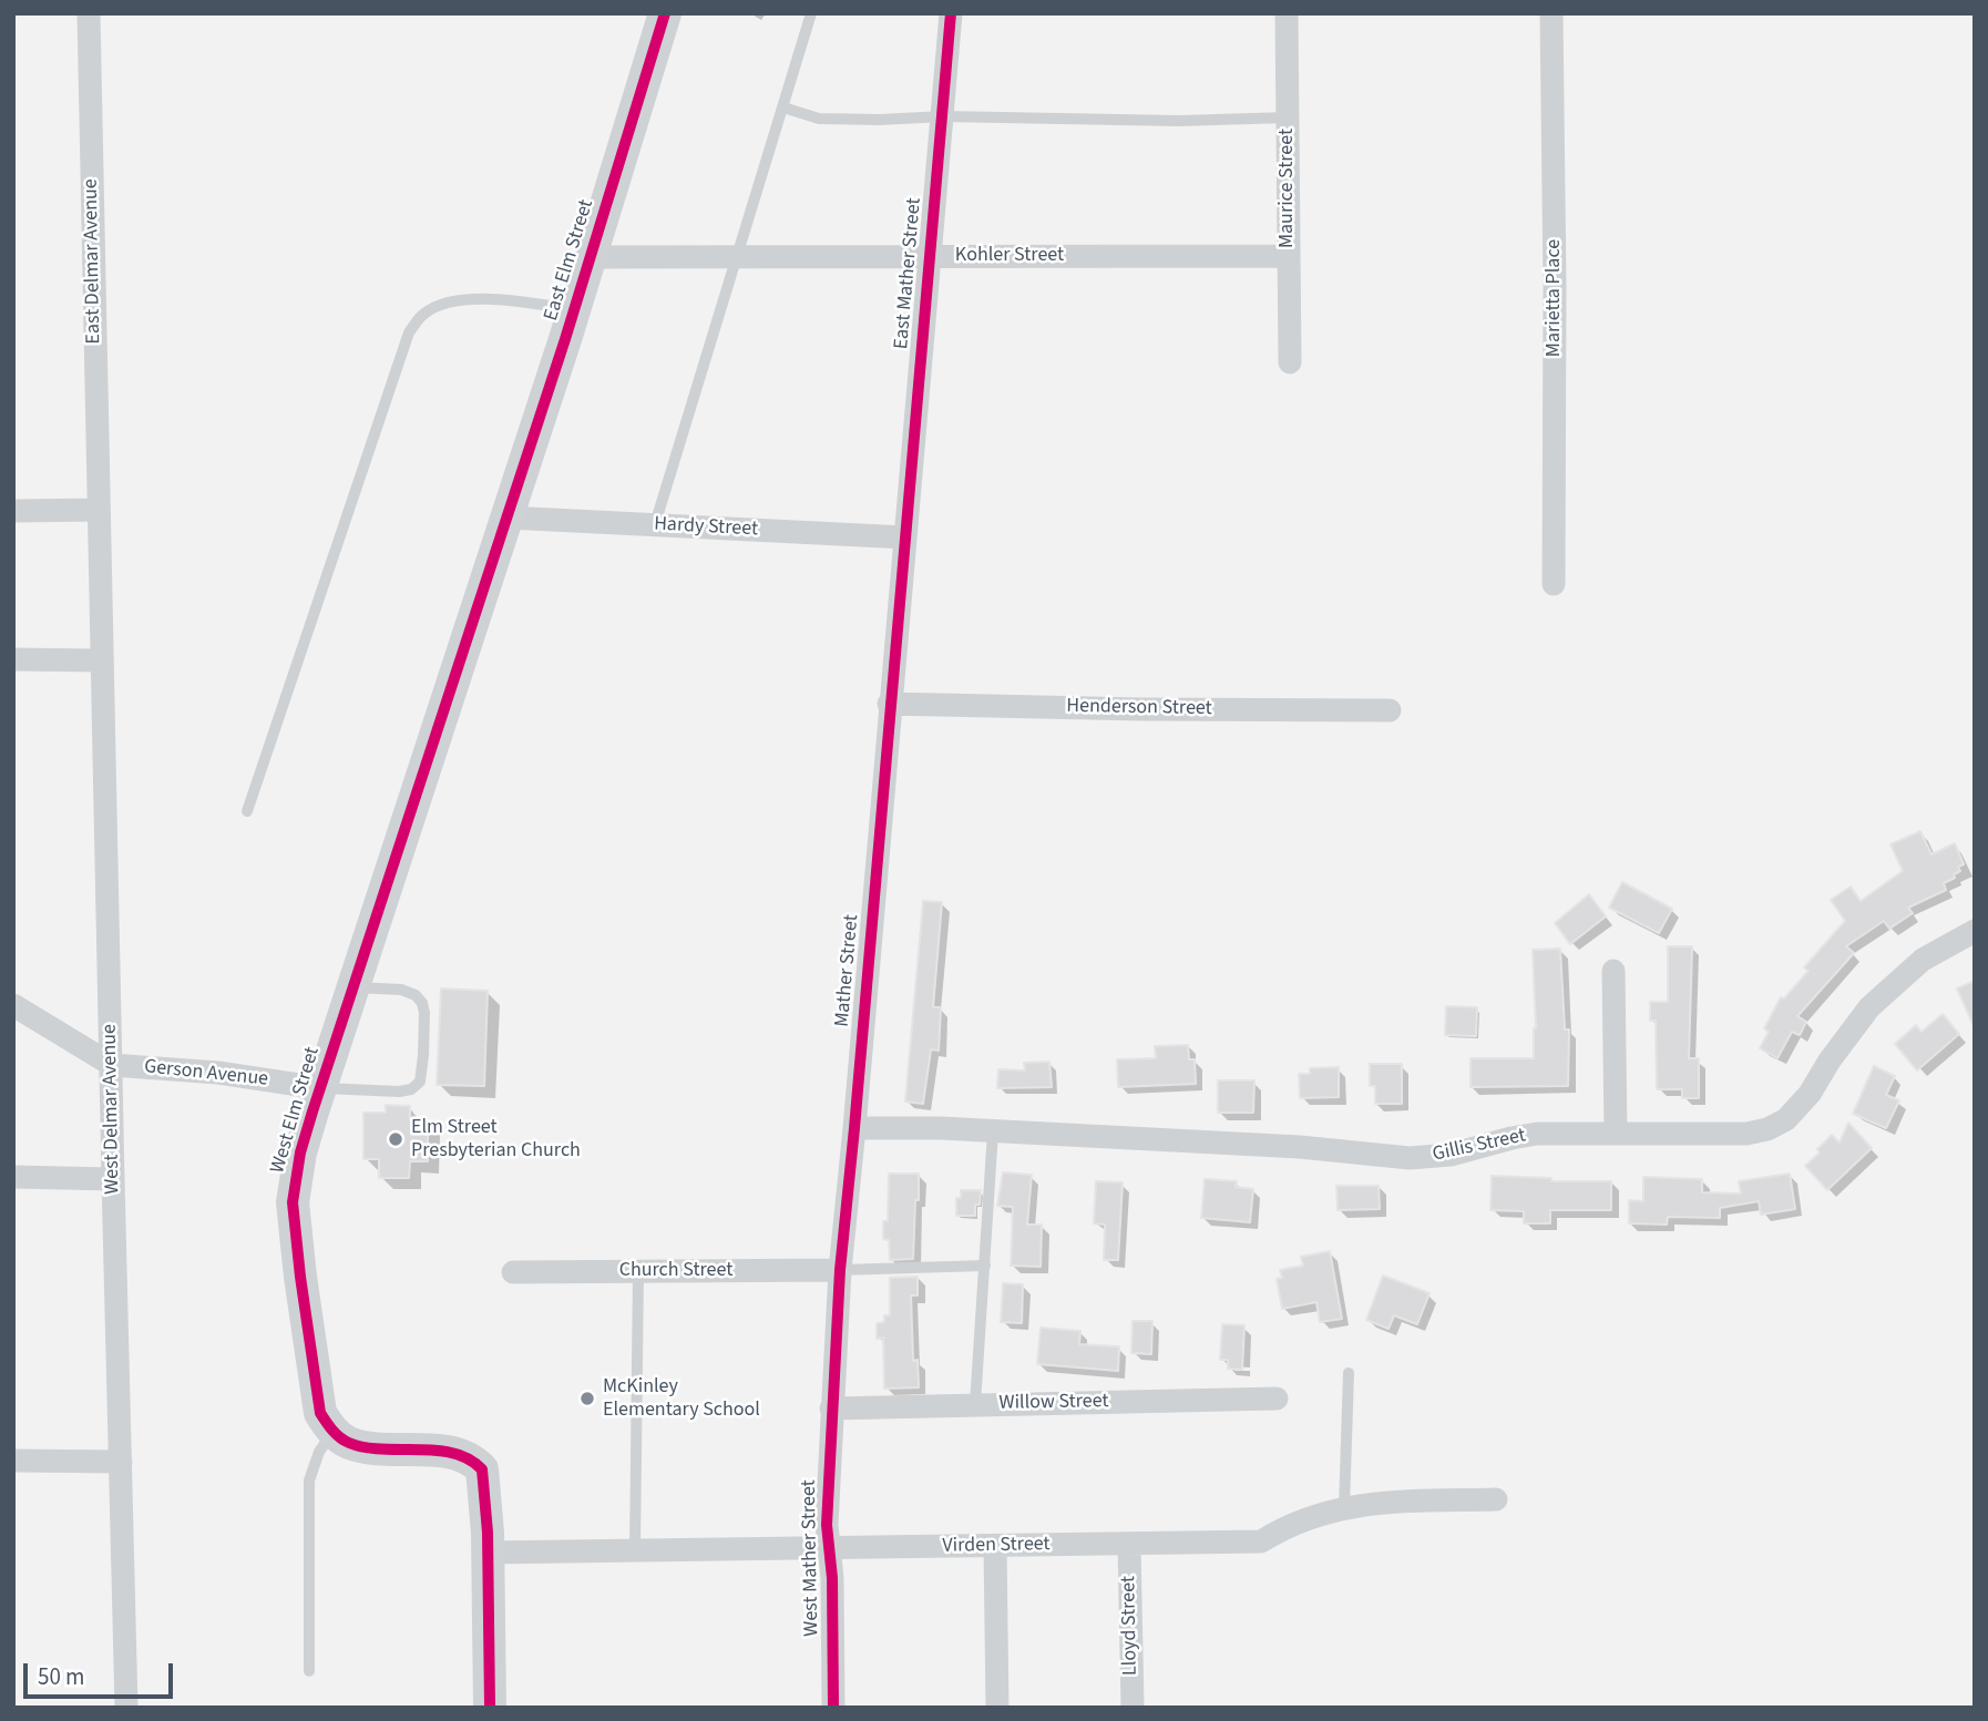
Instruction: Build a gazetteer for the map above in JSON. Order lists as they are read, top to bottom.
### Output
{
  "streets": {
    "street": [
      "Maurice Street",
      "Kohler Street",
      "East Elm Street",
      "East Delmar Avenue",
      "East Mather Street",
      "Marietta Place",
      "Hardy Street",
      "Henderson Street",
      "Mather Street",
      "Gerson Avenue",
      "West Delmar Avenue",
      "West Elm Street",
      "Gillis Street",
      "Church Street",
      "Willow Street",
      "Virden Street",
      "West Mather Street",
      "Lloyd Street"
    ]
  },
  "crossings": [
    ["Maurice Street", "Kohler Street"],
    ["Kohler Street", "East Elm Street"],
    ["Kohler Street", "East Mather Street"],
    ["East Elm Street", "Hardy Street"],
    ["East Elm Street", "West Elm Street"],
    ["East Delmar Avenue", "West Delmar Avenue"],
    ["East Mather Street", "Hardy Street"],
    ["East Mather Street", "Mather Street"],
    ["Hardy Street", "Mather Street"],
    ["Hardy Street", "West Elm Street"],
    ["Henderson Street", "Mather Street"],
    ["Mather Street", "Gillis Street"],
    ["Mather Street", "Church Street"],
    ["Mather Street", "Willow Street"],
    ["Mather Street", "West Mather Street"],
    ["Gerson Avenue", "West Delmar Avenue"],
    ["Gerson Avenue", "West Elm Street"],
    ["Willow Street", "West Mather Street"],
    ["Virden Street", "West Mather Street"],
    ["Virden Street", "Lloyd Street"]
  ],
  "places": ["Elm Street Presbyterian Church", "McKinley Elementary School"],
  "scale_bar": "50 m"
}
